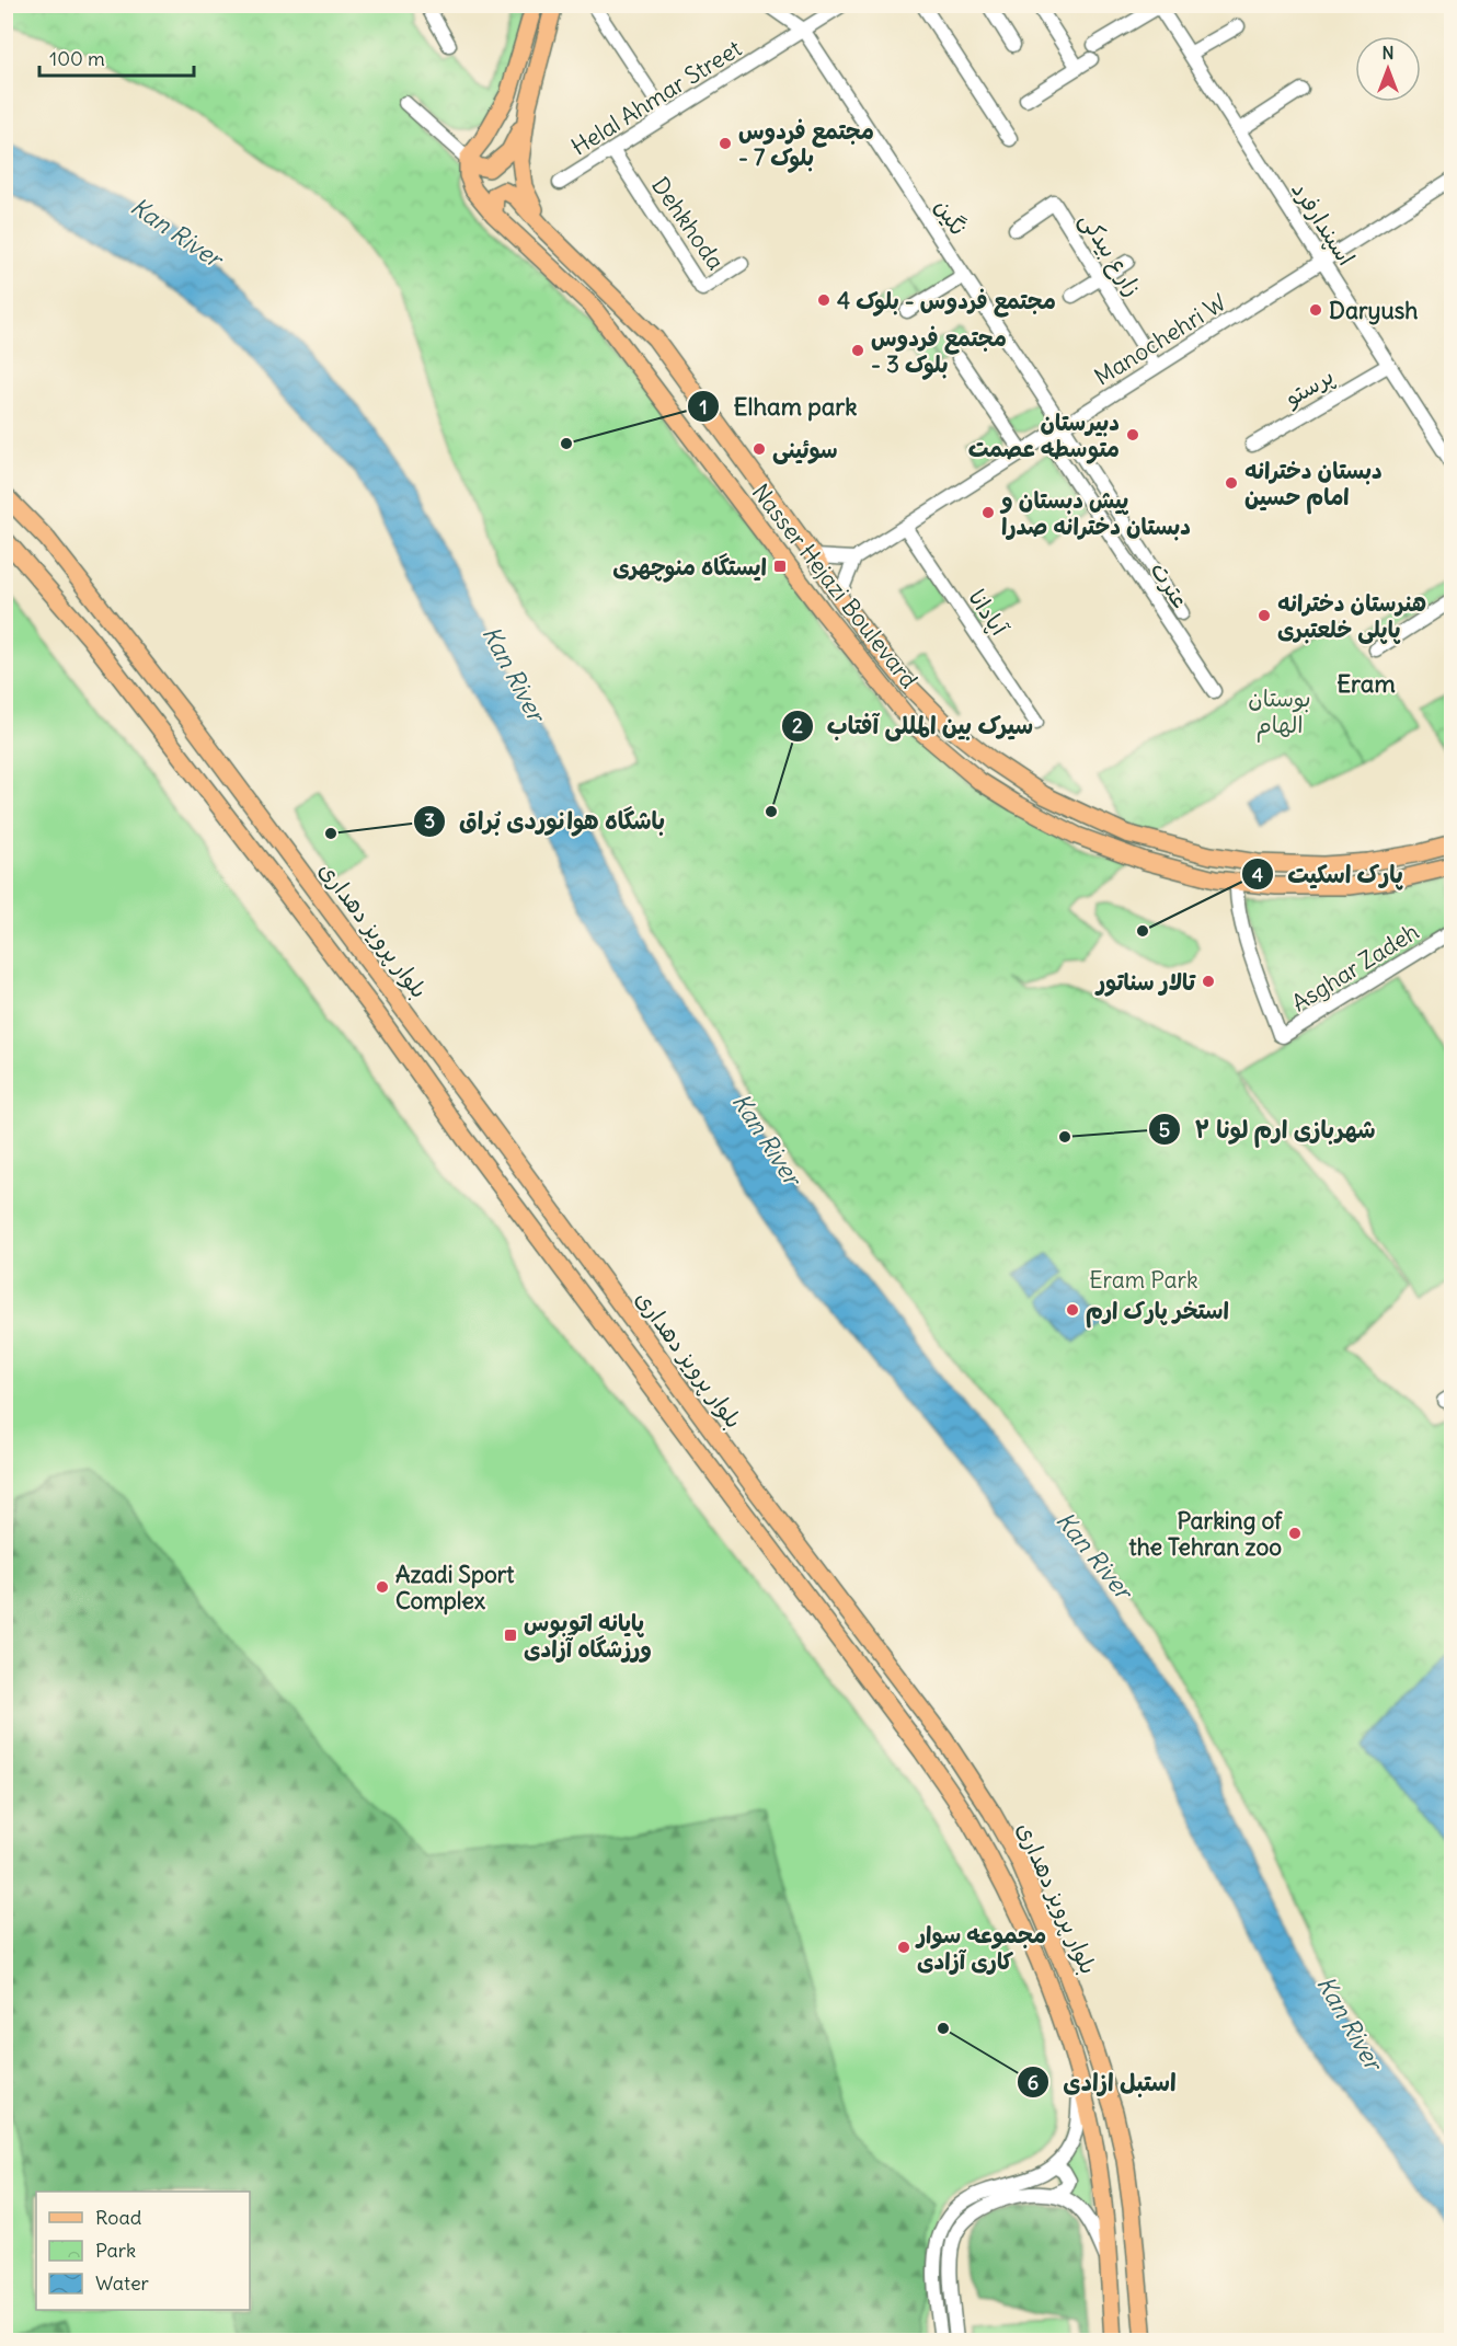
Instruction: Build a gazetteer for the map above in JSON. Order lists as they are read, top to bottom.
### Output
{
  "streets": {
    "main road": ["Nasser Hejazi Boulevard", "بلوار پرویز دهداری"],
    "street": [
      "Helal Ahmar Street",
      "نگین",
      "Dehkhoda",
      "اسپندارفرد",
      "زارع بیدکی",
      "Manochehri W",
      "پرستو",
      "عترت",
      "آپادانا",
      "Asghar Zadeh"
    ]
  },
  "crossings": [
    ["Helal Ahmar Street", "نگین"],
    ["Helal Ahmar Street", "Dehkhoda"],
    ["نگین", "Manochehri W"],
    ["اسپندارفرد", "Manochehri W"],
    ["اسپندارفرد", "پرستو"],
    ["زارع بیدکی", "Manochehri W"],
    ["Manochehri W", "عترت"],
    ["Manochehri W", "آپادانا"],
    ["Nasser Hejazi Boulevard", "Asghar Zadeh"]
  ],
  "districts": ["Eram"],
  "water": ["Kan River"],
  "parks": ["بوستان الهام", "Eram Park"],
  "places": {
    "other": [
      "مجتمع فردوس - بلوک 7",
      "مجتمع فردوس - بلوک 4",
      "Daryush",
      "مجتمع فردوس - بلوک 3",
      "دبیرستان متوسطه عصمت",
      "Elham park",
      "سوئینی",
      "دبستان دخترانه امام حسین",
      "پیش دبستان و دبستان دخترانه صدرا",
      "هنرستان دخترانه پاپلی خلعتبری",
      "سیرک بین المللی آفتاب",
      "باشگاه هوانوردی بُراق",
      "پارک اسکیت",
      "تالار سناتور",
      "شهربازی ارم لونا ۲",
      "استخر پارک ارم",
      "Parking of the Tehran zoo",
      "Azadi Sport Complex",
      "مجموعه سوار کاری آزادی",
      "استبل ازادی"
    ],
    "transit": ["ایستگاه منوچهری", "پایانه اتوبوس ورزشگاه آزادی"]
  },
  "legend": ["Road", "Park", "Water"],
  "scale_bar": "100 m",
  "north": "top"
}
